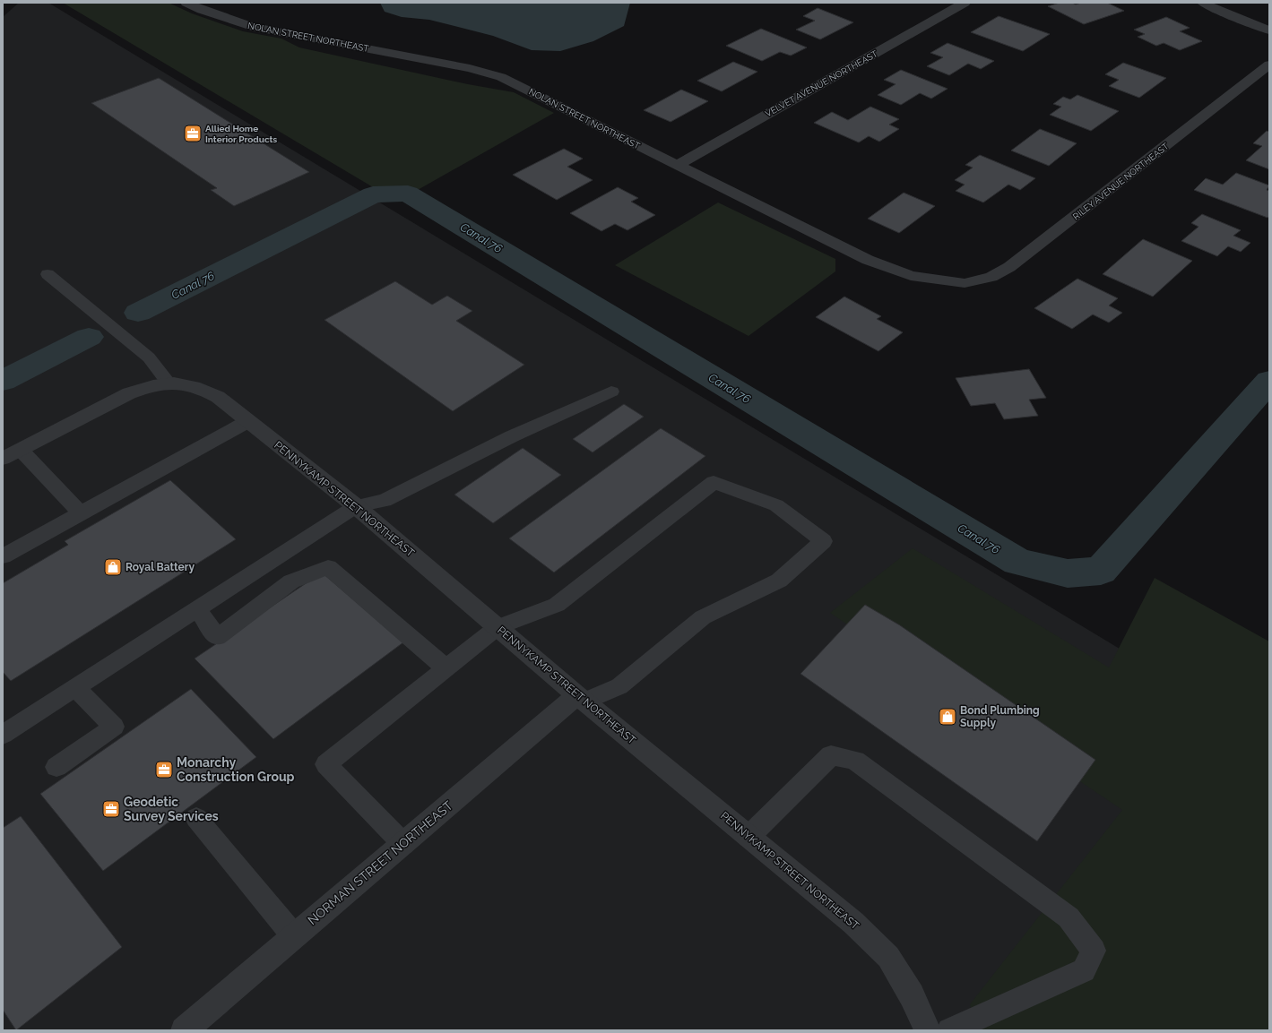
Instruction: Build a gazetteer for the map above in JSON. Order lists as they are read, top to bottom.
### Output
{
  "streets": {
    "street": [
      "NOLAN STREET NORTHEAST",
      "VELVET AVENUE NORTHEAST",
      "RILEY AVENUE NORTHEAST",
      "PENNYKAMP STREET NORTHEAST",
      "NORMAN STREET NORTHEAST"
    ]
  },
  "crossings": [
    ["NOLAN STREET NORTHEAST", "VELVET AVENUE NORTHEAST"],
    ["NOLAN STREET NORTHEAST", "RILEY AVENUE NORTHEAST"],
    ["PENNYKAMP STREET NORTHEAST", "NORMAN STREET NORTHEAST"]
  ],
  "water": ["Canal 76"],
  "places": {
    "office": ["Allied Home Interior Products", "Monarchy Construction Group", "Geodetic Survey Services"],
    "shop": ["Royal Battery", "Bond Plumbing Supply"]
  }
}
